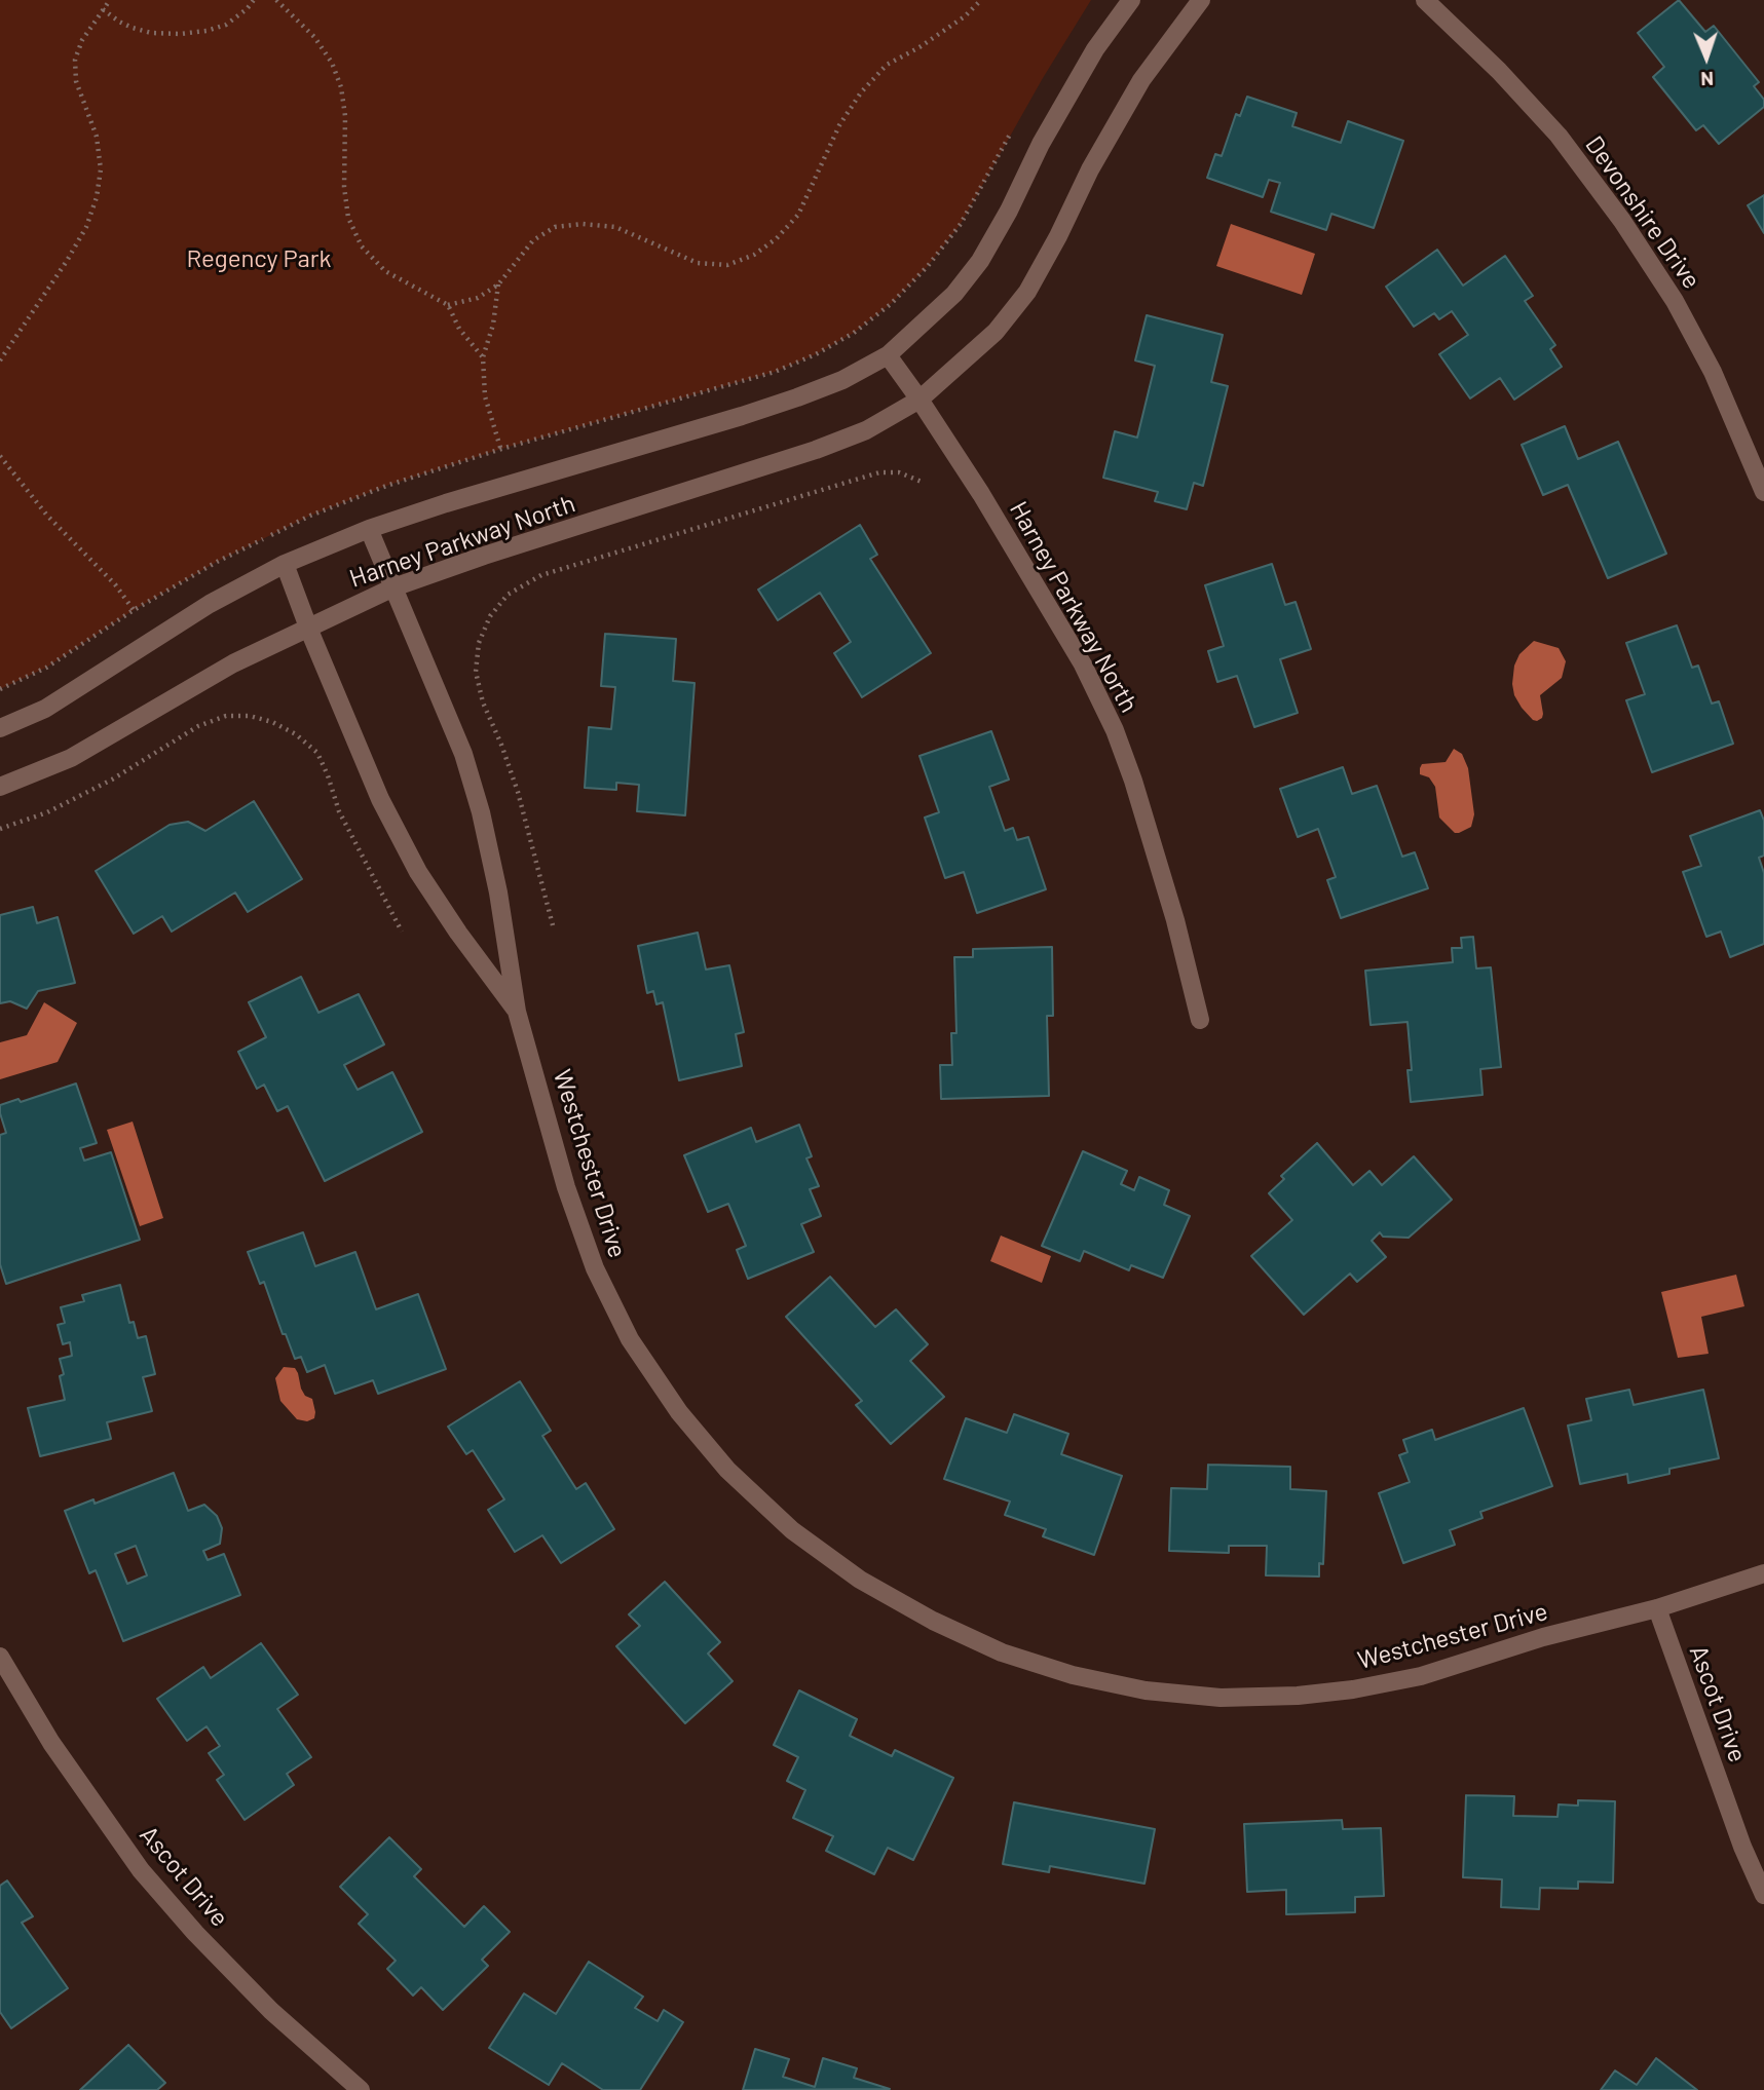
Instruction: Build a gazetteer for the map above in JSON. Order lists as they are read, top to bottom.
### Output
{
  "streets": {
    "street": [
      "Devonshire Drive",
      "Harney Parkway North",
      "Westchester Drive",
      "Ascot Drive"
    ]
  },
  "crossings": [
    ["Harney Parkway North", "Westchester Drive"],
    ["Westchester Drive", "Ascot Drive"]
  ],
  "parks": ["Regency Park"],
  "north": "bottom"
}
